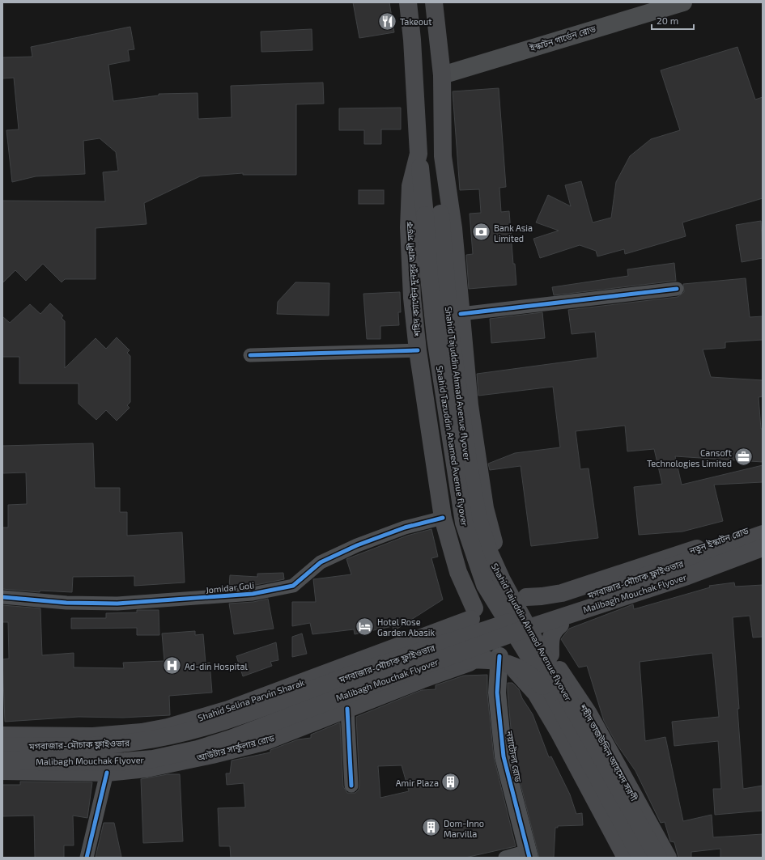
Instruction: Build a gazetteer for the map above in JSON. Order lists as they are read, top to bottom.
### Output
{
  "streets": {
    "main road": [
      "ইস্কাটন গার্ডেন রোড",
      "শহিদ ক্যাপ্টেন মুনসুর আলী সড়ক",
      "Shahid Tajuddin Ahmad Avenue flyover",
      "Shahid Tazuddin Ahamed Avenue flyover",
      "নতুন ইস্কাটন রোড",
      "মগবাজার-মৌচাক ফ্লাইওভার",
      "Malibagh Mouchak Flyover",
      "Shahid Selina Parvin Sharak",
      "আউটার সার্কুলার রোড",
      "শহীদ তাজউদ্দিন আহমেদ সরণী"
    ],
    "street": ["Jomidar Goli", "নয়াটোলা রোড"]
  },
  "crossings": [
    ["শহিদ ক্যাপ্টেন মুনসুর আলী সড়ক", "নতুন ইস্কাটন রোড"],
    ["শহিদ ক্যাপ্টেন মুনসুর আলী সড়ক", "Jomidar Goli"],
    ["শহিদ ক্যাপ্টেন মুনসুর আলী সড়ক", "Shahid Selina Parvin Sharak"],
    ["শহিদ ক্যাপ্টেন মুনসুর আলী সড়ক", "আউটার সার্কুলার রোড"],
    ["শহিদ ক্যাপ্টেন মুনসুর আলী সড়ক", "শহীদ তাজউদ্দিন আহমেদ সরণী"],
    ["শহিদ ক্যাপ্টেন মুনসুর আলী সড়ক", "নয়াটোলা রোড"],
    ["Shahid Tajuddin Ahmad Avenue flyover", "Shahid Tazuddin Ahamed Avenue flyover"],
    ["নতুন ইস্কাটন রোড", "Shahid Selina Parvin Sharak"],
    ["নতুন ইস্কাটন রোড", "আউটার সার্কুলার রোড"],
    ["নতুন ইস্কাটন রোড", "শহীদ তাজউদ্দিন আহমেদ সরণী"],
    ["নতুন ইস্কাটন রোড", "নয়াটোলা রোড"],
    ["Shahid Selina Parvin Sharak", "আউটার সার্কুলার রোড"],
    ["Shahid Selina Parvin Sharak", "শহীদ তাজউদ্দিন আহমেদ সরণী"],
    ["Shahid Selina Parvin Sharak", "নয়াটোলা রোড"],
    ["আউটার সার্কুলার রোড", "শহীদ তাজউদ্দিন আহমেদ সরণী"],
    ["আউটার সার্কুলার রোড", "নয়াটোলা রোড"],
    ["শহীদ তাজউদ্দিন আহমেদ সরণী", "নয়াটোলা রোড"]
  ],
  "places": {
    "restaurant": ["Takeout"],
    "bank": ["Bank Asia Limited"],
    "office": ["Cansoft Technologies Limited"],
    "hotel": ["Hotel Rose Garden Abasik"],
    "hospital": ["Ad-din Hospital"],
    "building": ["Amir Plaza", "Dom-Inno Marvilla"]
  },
  "scale_bar": "20 m"
}
